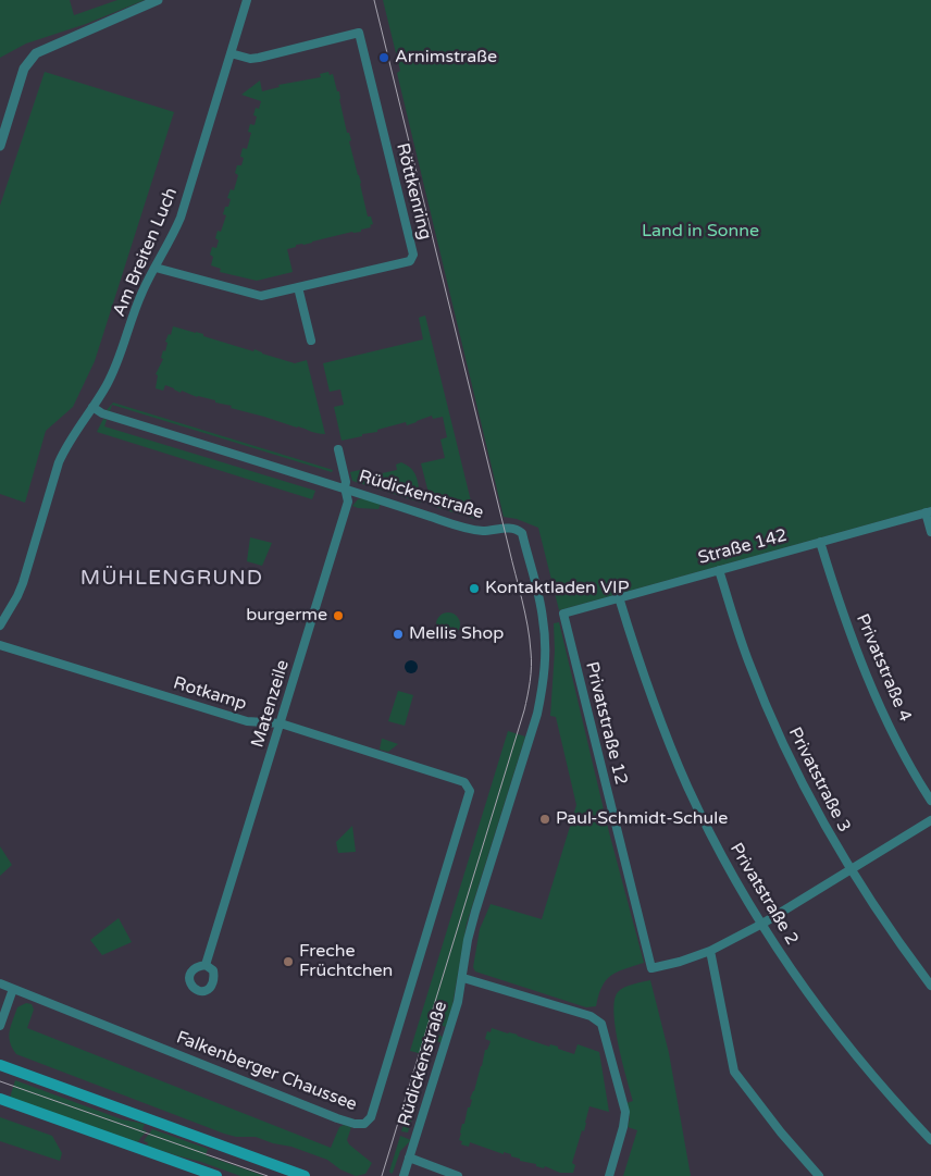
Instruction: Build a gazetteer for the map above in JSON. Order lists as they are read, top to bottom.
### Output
{
  "streets": {
    "street": [
      "Röttkenring",
      "Am Breiten Luch",
      "Rüdickenstraße",
      "Straße 142",
      "Privatstraße 4",
      "Rotkamp",
      "Matenzeile",
      "Privatstraße 12",
      "Privatstraße 3",
      "Privatstraße 2",
      "Falkenberger Chaussee"
    ]
  },
  "crossings": [
    ["Röttkenring", "Am Breiten Luch"],
    ["Am Breiten Luch", "Rüdickenstraße"],
    ["Rüdickenstraße", "Matenzeile"],
    ["Straße 142", "Privatstraße 4"],
    ["Straße 142", "Privatstraße 12"],
    ["Straße 142", "Privatstraße 3"],
    ["Straße 142", "Privatstraße 2"],
    ["Rotkamp", "Matenzeile"],
    ["Rotkamp", "Falkenberger Chaussee"]
  ],
  "districts": ["MÜHLENGRUND"],
  "parks": ["Land in Sonne"],
  "places": [
    "Arnimstraße",
    "Kontaktladen VIP",
    "burgerme",
    "Mellis Shop",
    "Paul-Schmidt-Schule",
    "Freche Früchtchen"
  ]
}
